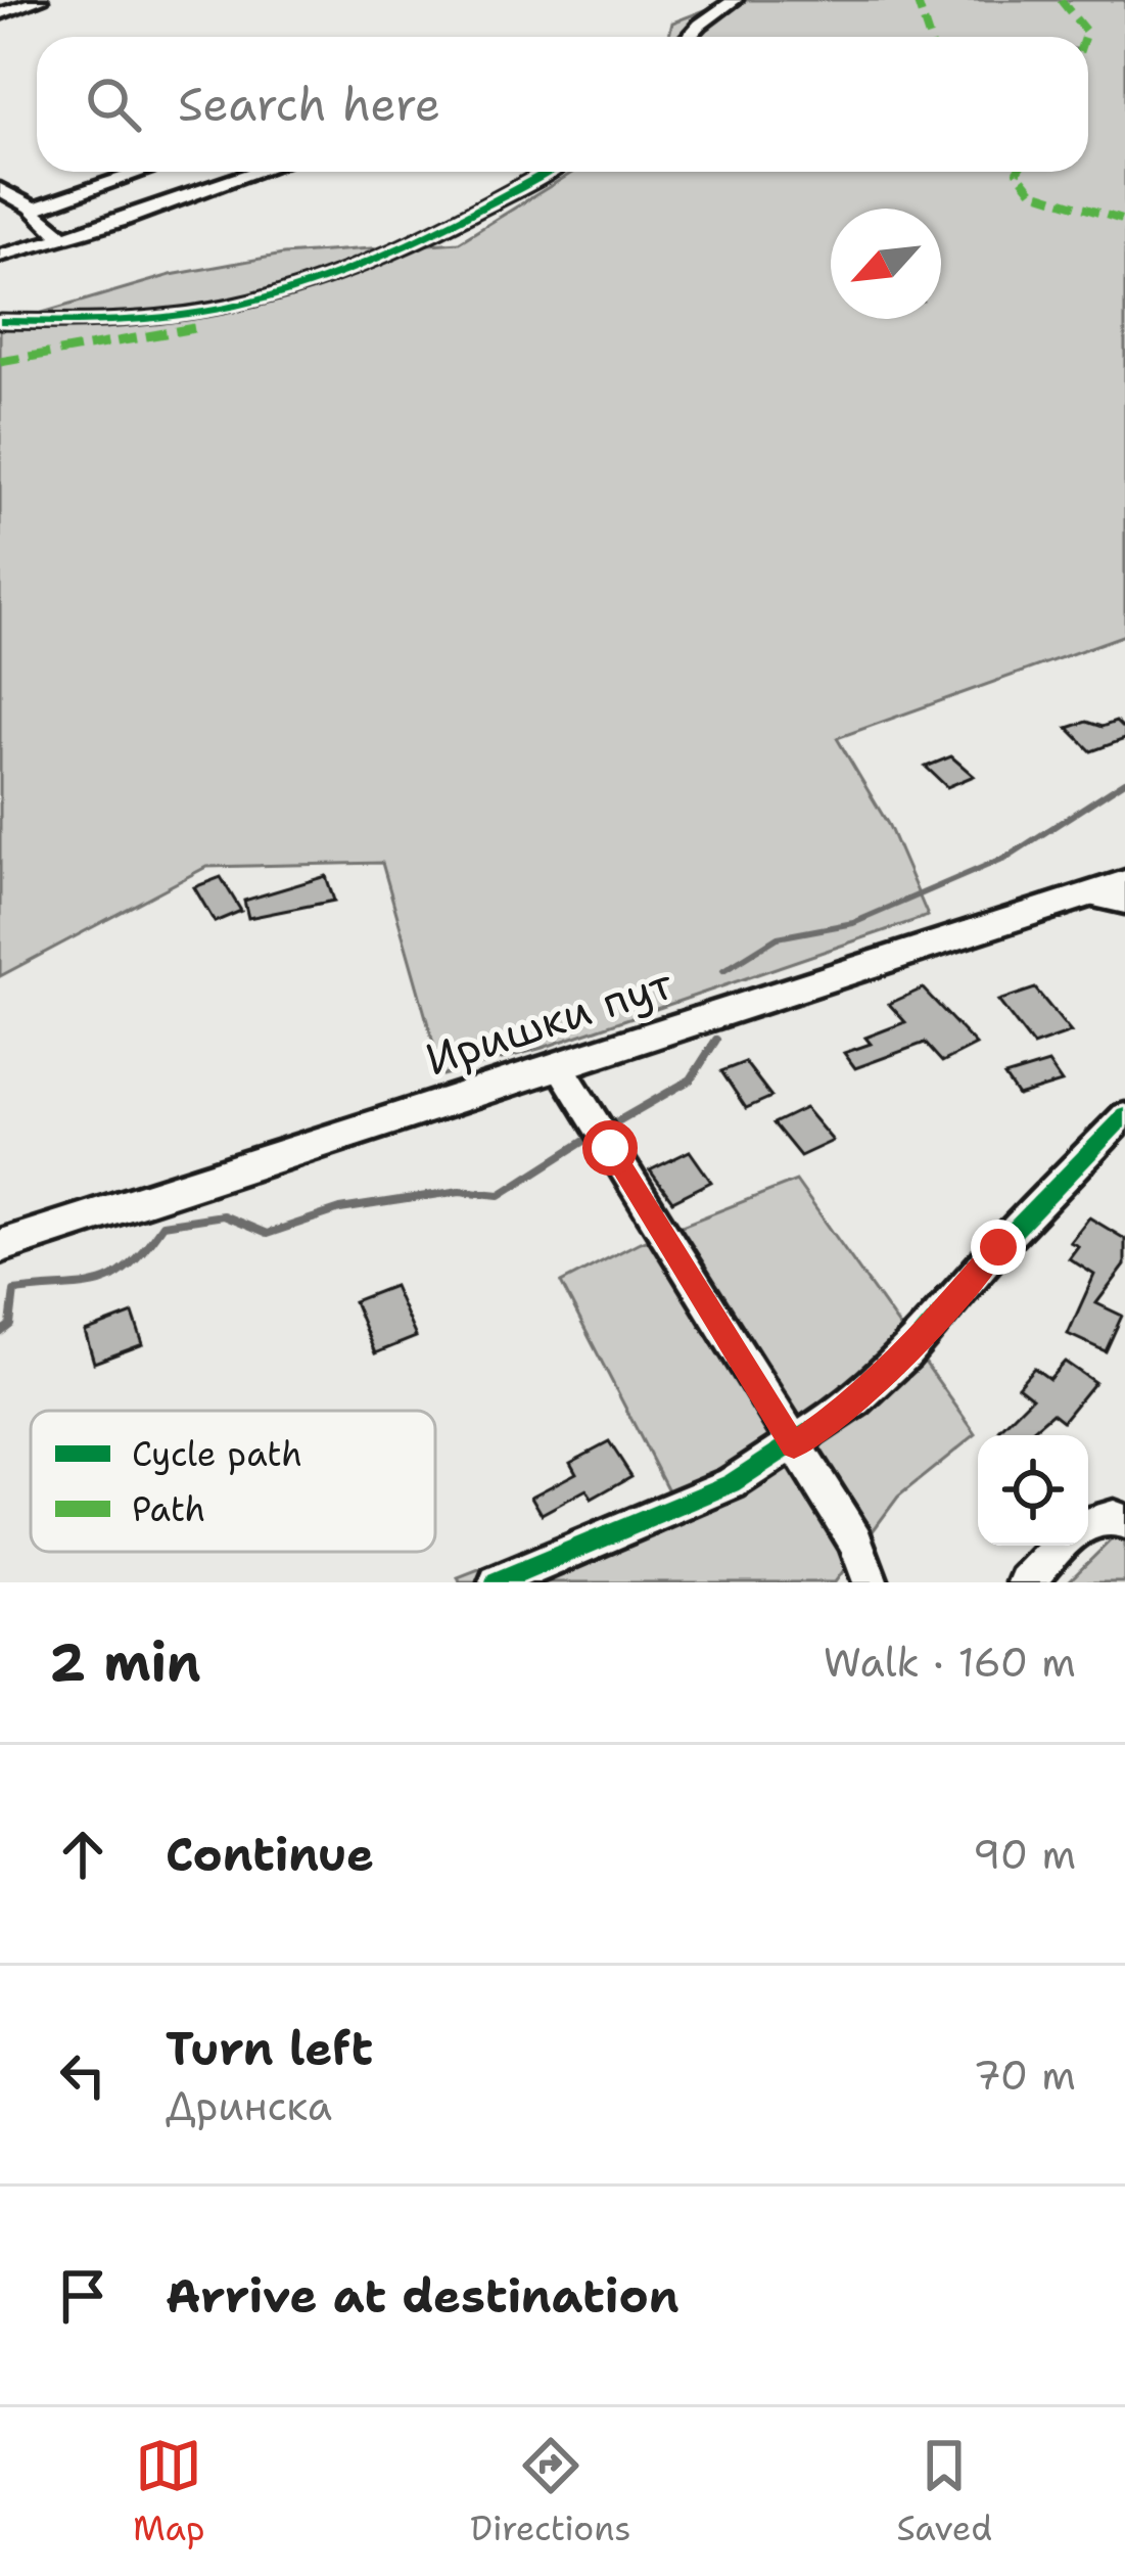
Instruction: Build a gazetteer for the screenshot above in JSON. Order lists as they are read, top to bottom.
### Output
{
  "streets": {
    "main road": ["Иришки пут"]
  },
  "legend": ["Cycle path", "Path"],
  "north": "bottom left",
  "page": {
    "search": "Search here",
    "heading": ["2 min", "Walk · 160 m"],
    "list": [
      ["Continue", "90 m"],
      ["Turn left", "Дринска", "70 m"],
      "Arrive at destination"
    ],
    "nav": ["Map", "Directions", "Saved"]
  }
}
